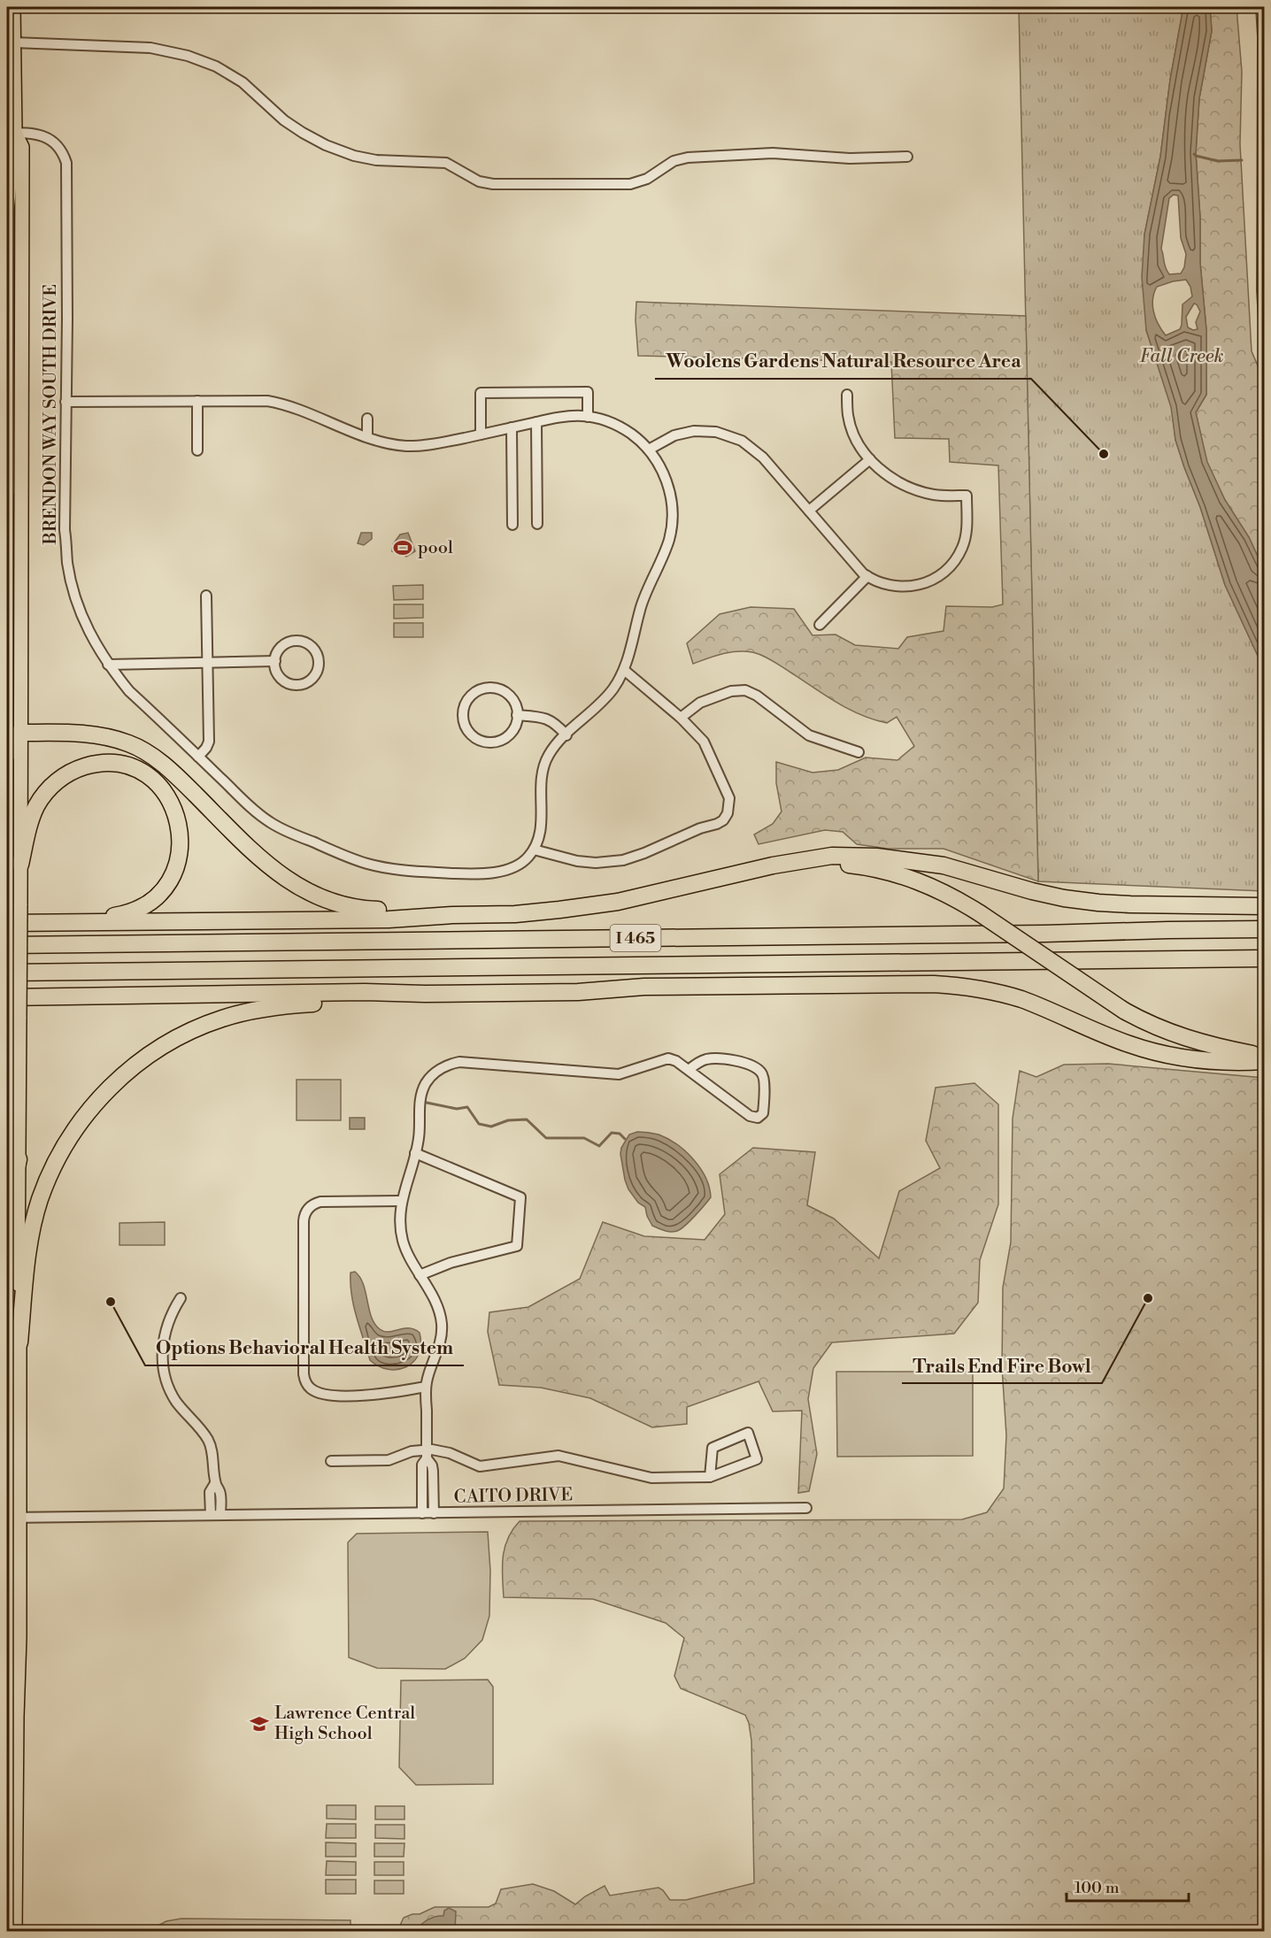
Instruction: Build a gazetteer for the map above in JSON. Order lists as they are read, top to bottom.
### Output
{
  "streets": {
    "highway": ["I 465"],
    "street": ["BRENDON WAY SOUTH DRIVE", "CAITO DRIVE"]
  },
  "water": ["Fall Creek"],
  "places": {
    "other": ["Woolens Gardens Natural Resource Area", "Trails End Fire Bowl", "Options Behavioral Health System"],
    "sports": ["pool"],
    "school or university": ["Lawrence Central High School"]
  },
  "scale_bar": "100 m"
}
